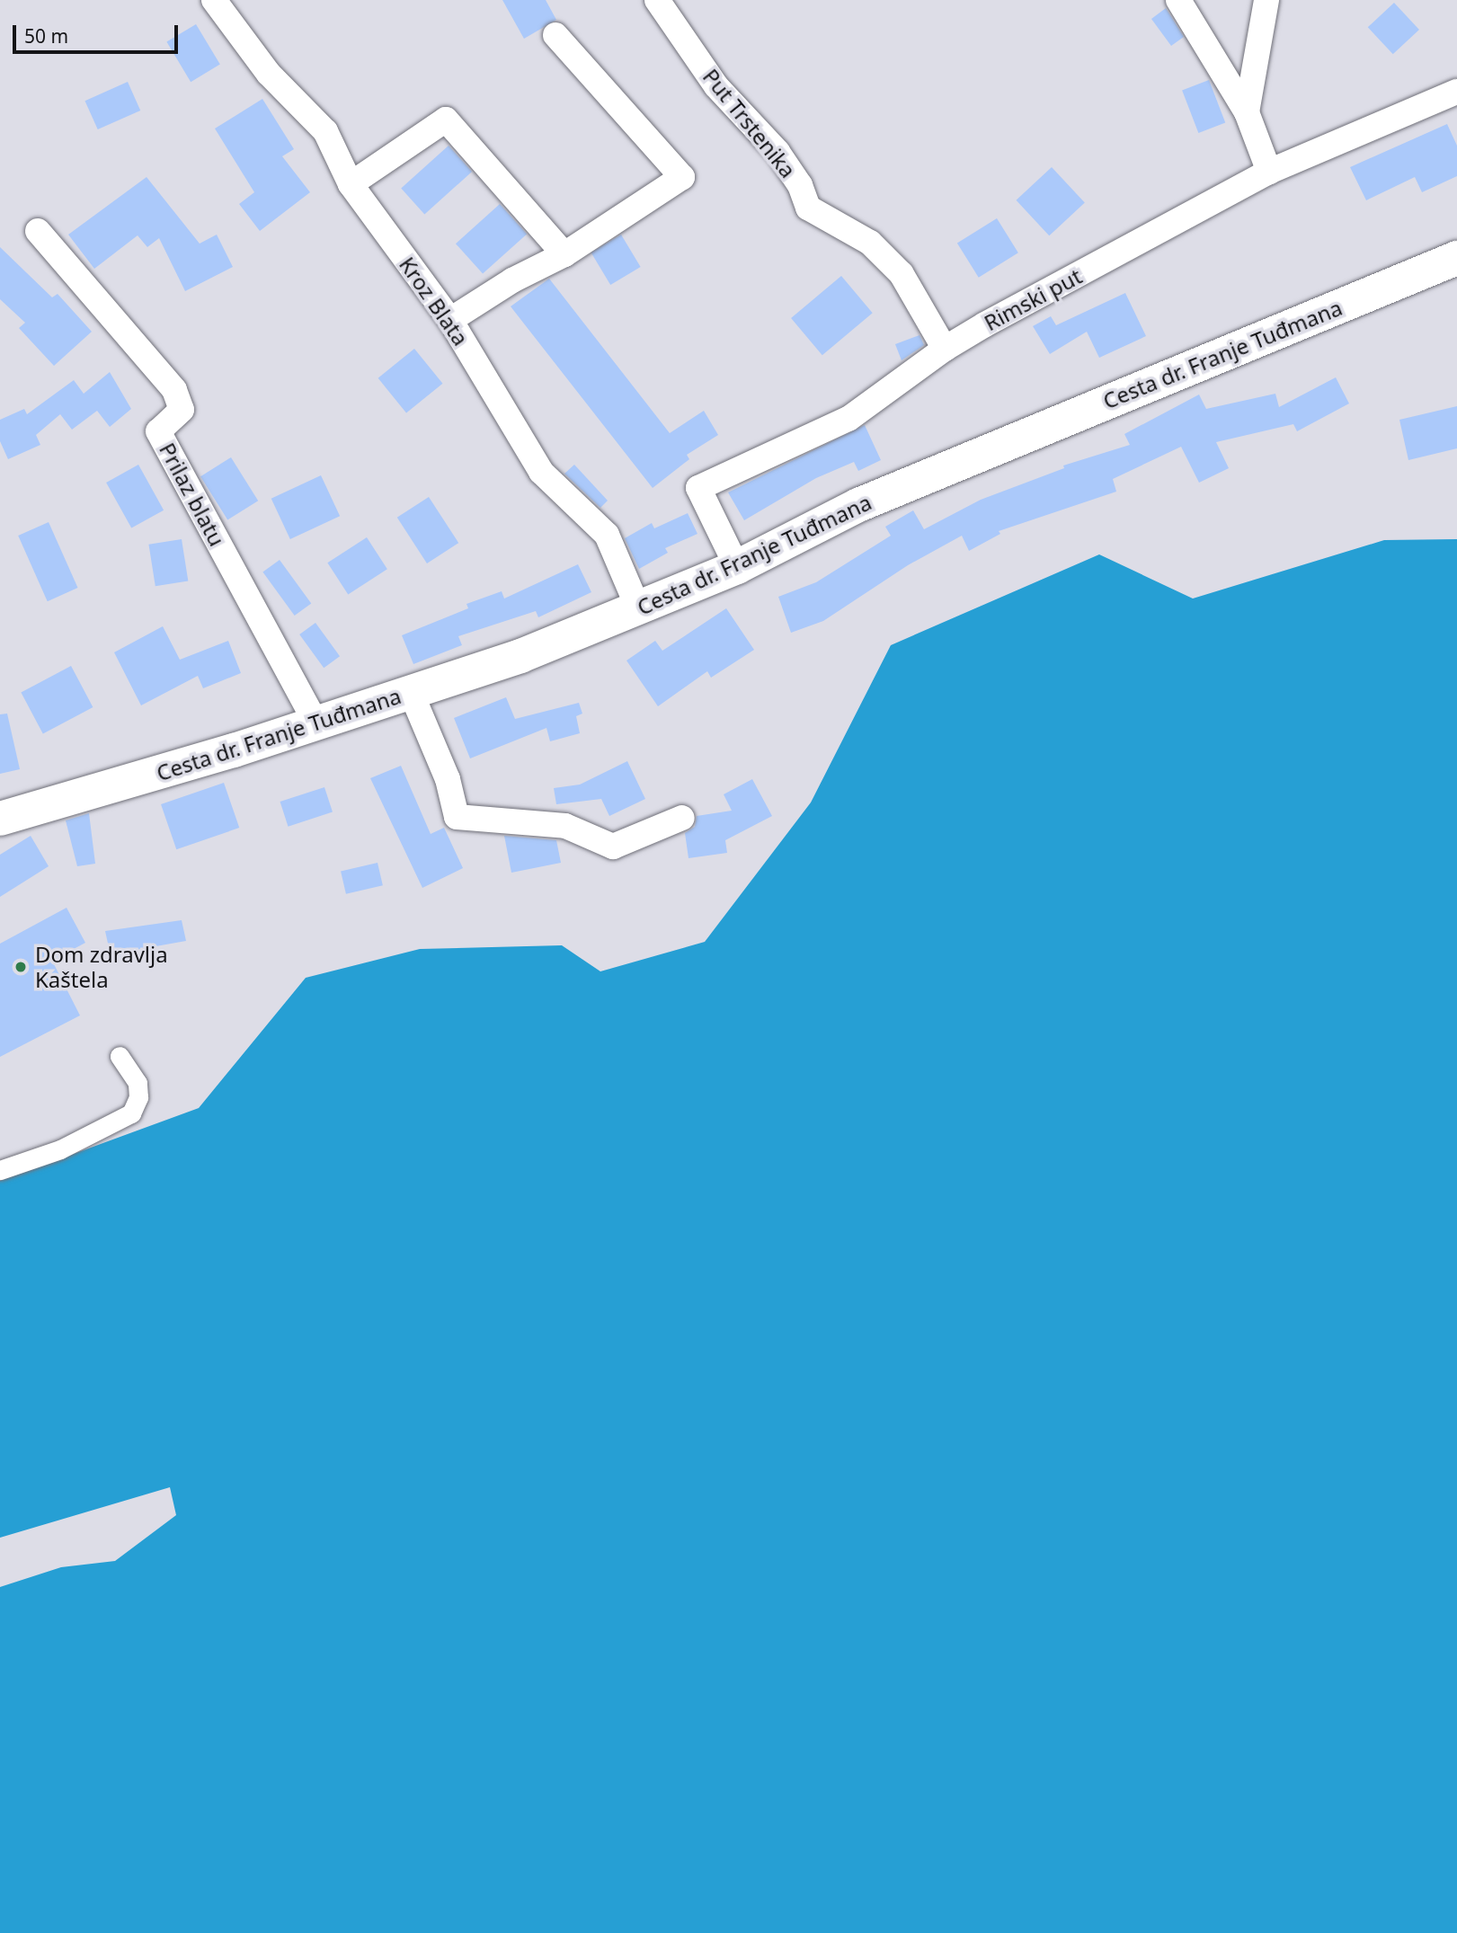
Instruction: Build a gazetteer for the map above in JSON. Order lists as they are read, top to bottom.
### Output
{
  "streets": {
    "main road": ["Cesta dr. Franje Tuđmana"],
    "street": [
      "Put Trstenika",
      "Rimski put",
      "Kroz Blata",
      "Prilaz blatu"
    ]
  },
  "crossings": [
    ["Put Trstenika", "Rimski put"],
    ["Rimski put", "Cesta dr. Franje Tuđmana"],
    ["Kroz Blata", "Cesta dr. Franje Tuđmana"],
    ["Cesta dr. Franje Tuđmana", "Prilaz blatu"]
  ],
  "places": ["Dom zdravlja Kaštela"],
  "scale_bar": "50 m"
}
